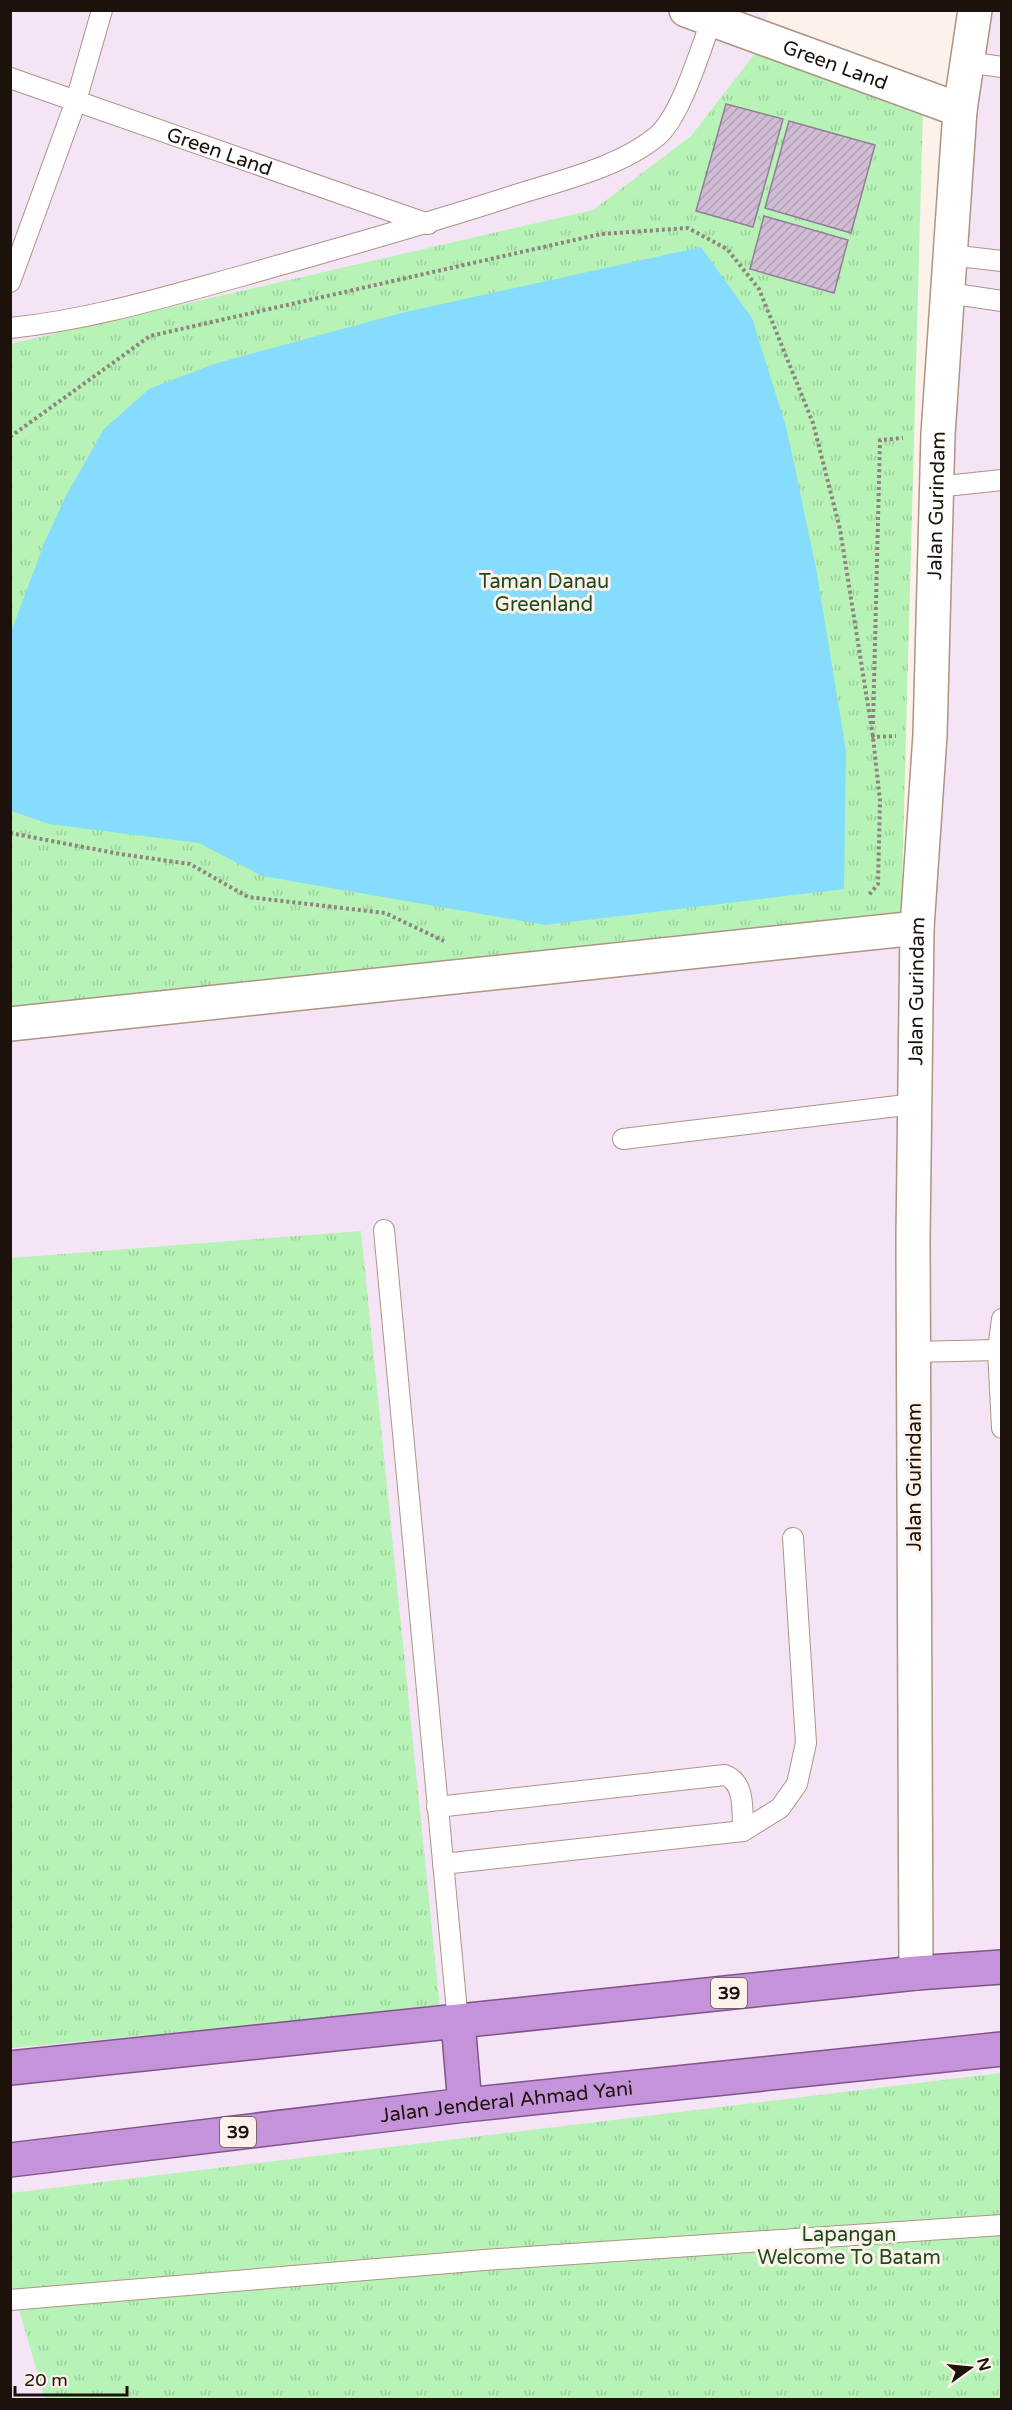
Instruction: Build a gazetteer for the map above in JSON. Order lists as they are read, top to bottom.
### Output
{
  "streets": {
    "highway": ["39", "Jalan Jenderal Ahmad Yani"],
    "street": ["Green Land", "Jalan Gurindam"]
  },
  "crossings": [
    ["Green Land", "Jalan Gurindam"],
    ["Jalan Gurindam", "39"]
  ],
  "parks": ["Taman Danau Greenland", "Lapangan Welcome To Batam"],
  "scale_bar": "20 m",
  "north": "right"
}
